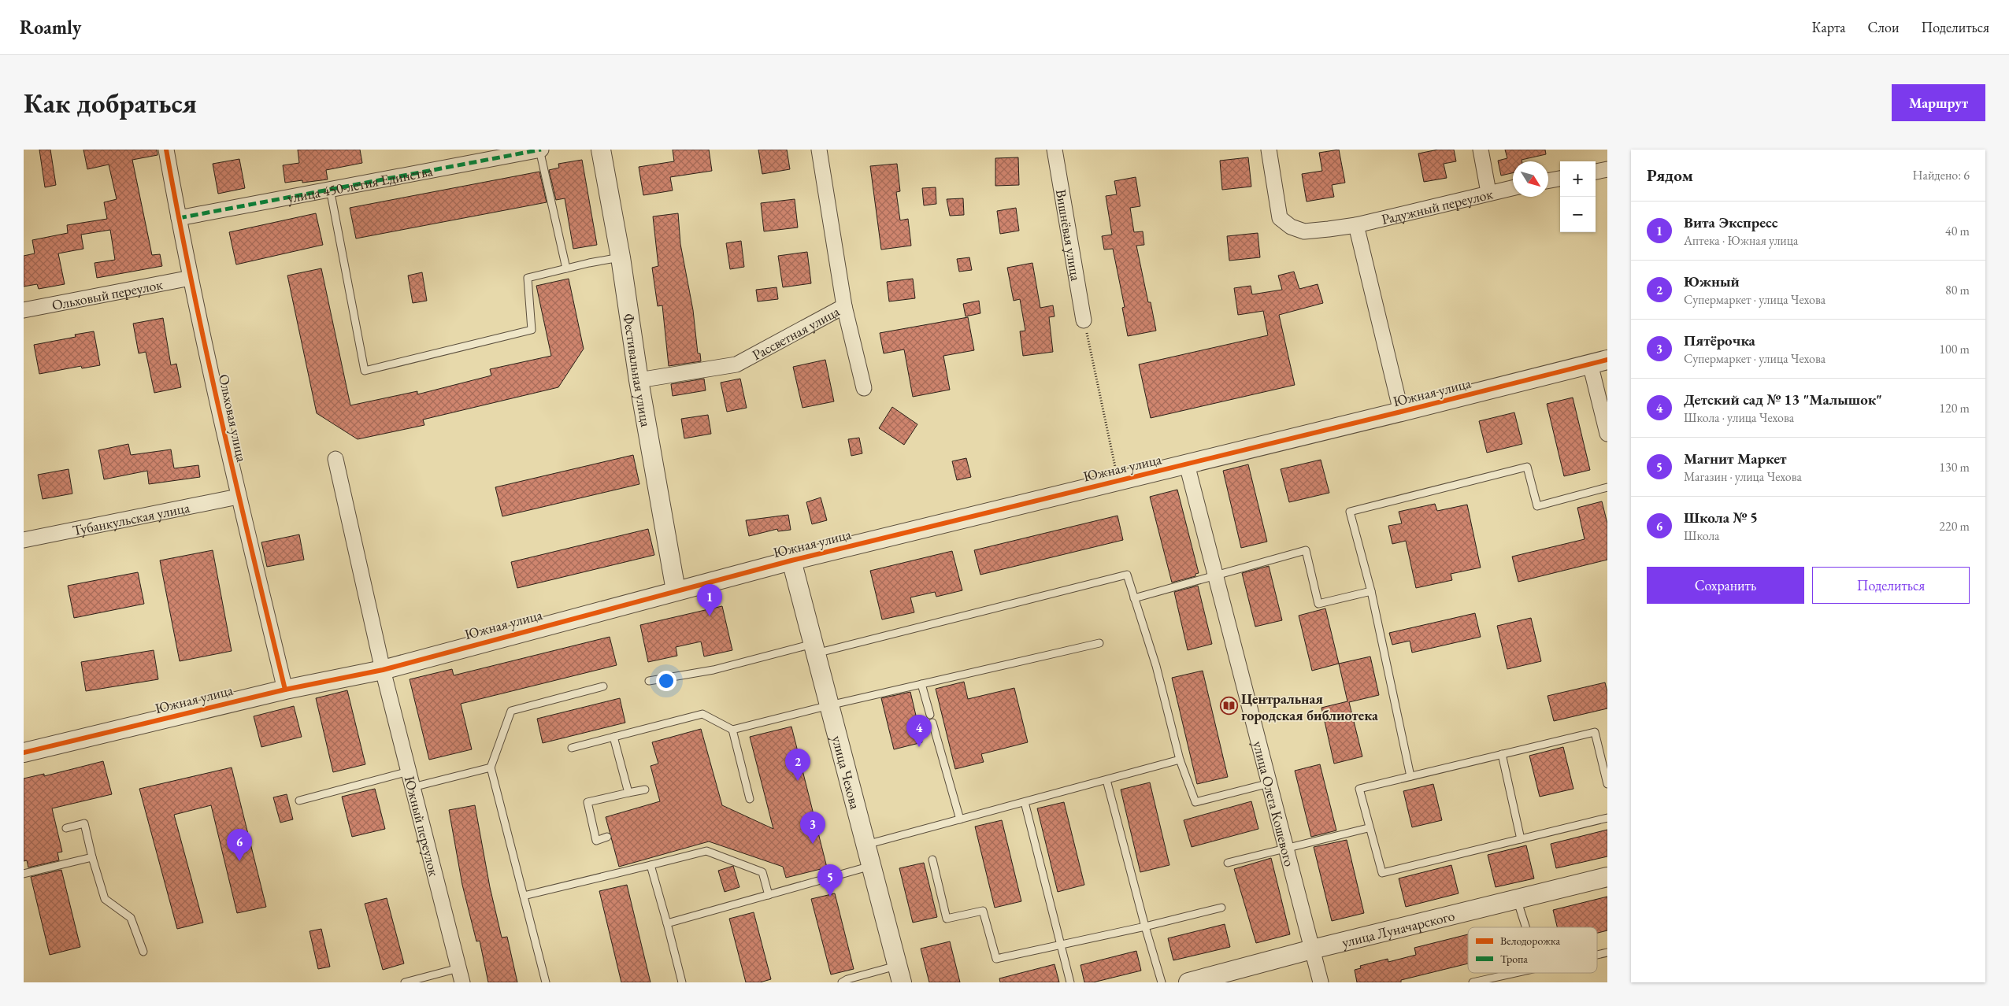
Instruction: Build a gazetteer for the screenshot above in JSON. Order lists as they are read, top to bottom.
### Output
{
  "streets": {
    "street": [
      "улица 450-летия Единства",
      "Радужный переулок",
      "Вишнёвая улица",
      "Ольховый переулок",
      "Рассветная улица",
      "Фестивальная улица",
      "Южная улица",
      "Ольховая улица",
      "Тубанкульская улица",
      "улица Чехова",
      "улица Олега Кошевого",
      "Южный переулок",
      "улица Луначарского"
    ]
  },
  "crossings": [
    ["улица 450-летия Единства", "Ольховая улица"],
    ["Ольховый переулок", "Ольховая улица"],
    ["Рассветная улица", "Фестивальная улица"],
    ["Фестивальная улица", "Южная улица"],
    ["Южная улица", "Ольховая улица"],
    ["Южная улица", "улица Чехова"],
    ["Южная улица", "улица Олега Кошевого"],
    ["Южная улица", "Южный переулок"],
    ["Ольховая улица", "Тубанкульская улица"],
    ["улица Олега Кошевого", "улица Луначарского"]
  ],
  "places": {
    "library": ["Центральная городская библиотека"]
  },
  "legend": ["Велодорожка", "Тропа"],
  "north": "bottom right",
  "page": {
    "header": "Roamly",
    "nav": ["Карта", "Слои", "Поделиться"],
    "buttons": [
      "Маршрут",
      ["Сохранить", "Поделиться"]
    ],
    "title": "Как добраться",
    "heading": ["Рядом", "Найдено: 6"],
    "map_buttons": ["+", "−"],
    "list": [
      {
        "mark": "1",
        "name": "Вита Экспресс",
        "note": "Аптека · Южная улица",
        "value": "40 m"
      },
      {
        "mark": "2",
        "name": "Южный",
        "note": "Супермаркет · улица Чехова",
        "value": "80 m"
      },
      {
        "mark": "3",
        "name": "Пятёрочка",
        "note": "Супермаркет · улица Чехова",
        "value": "100 m"
      },
      {
        "mark": "4",
        "name": "Детский сад № 13 \"Малышок\"",
        "note": "Школа · улица Чехова",
        "value": "120 m"
      },
      {
        "mark": "5",
        "name": "Магнит Маркет",
        "note": "Магазин · улица Чехова",
        "value": "130 m"
      },
      {
        "mark": "6",
        "name": "Школа № 5",
        "note": "Школа",
        "value": "220 m"
      }
    ],
    "pins": [
      "1",
      "4",
      "2",
      "3",
      "6",
      "5"
    ]
  }
}
